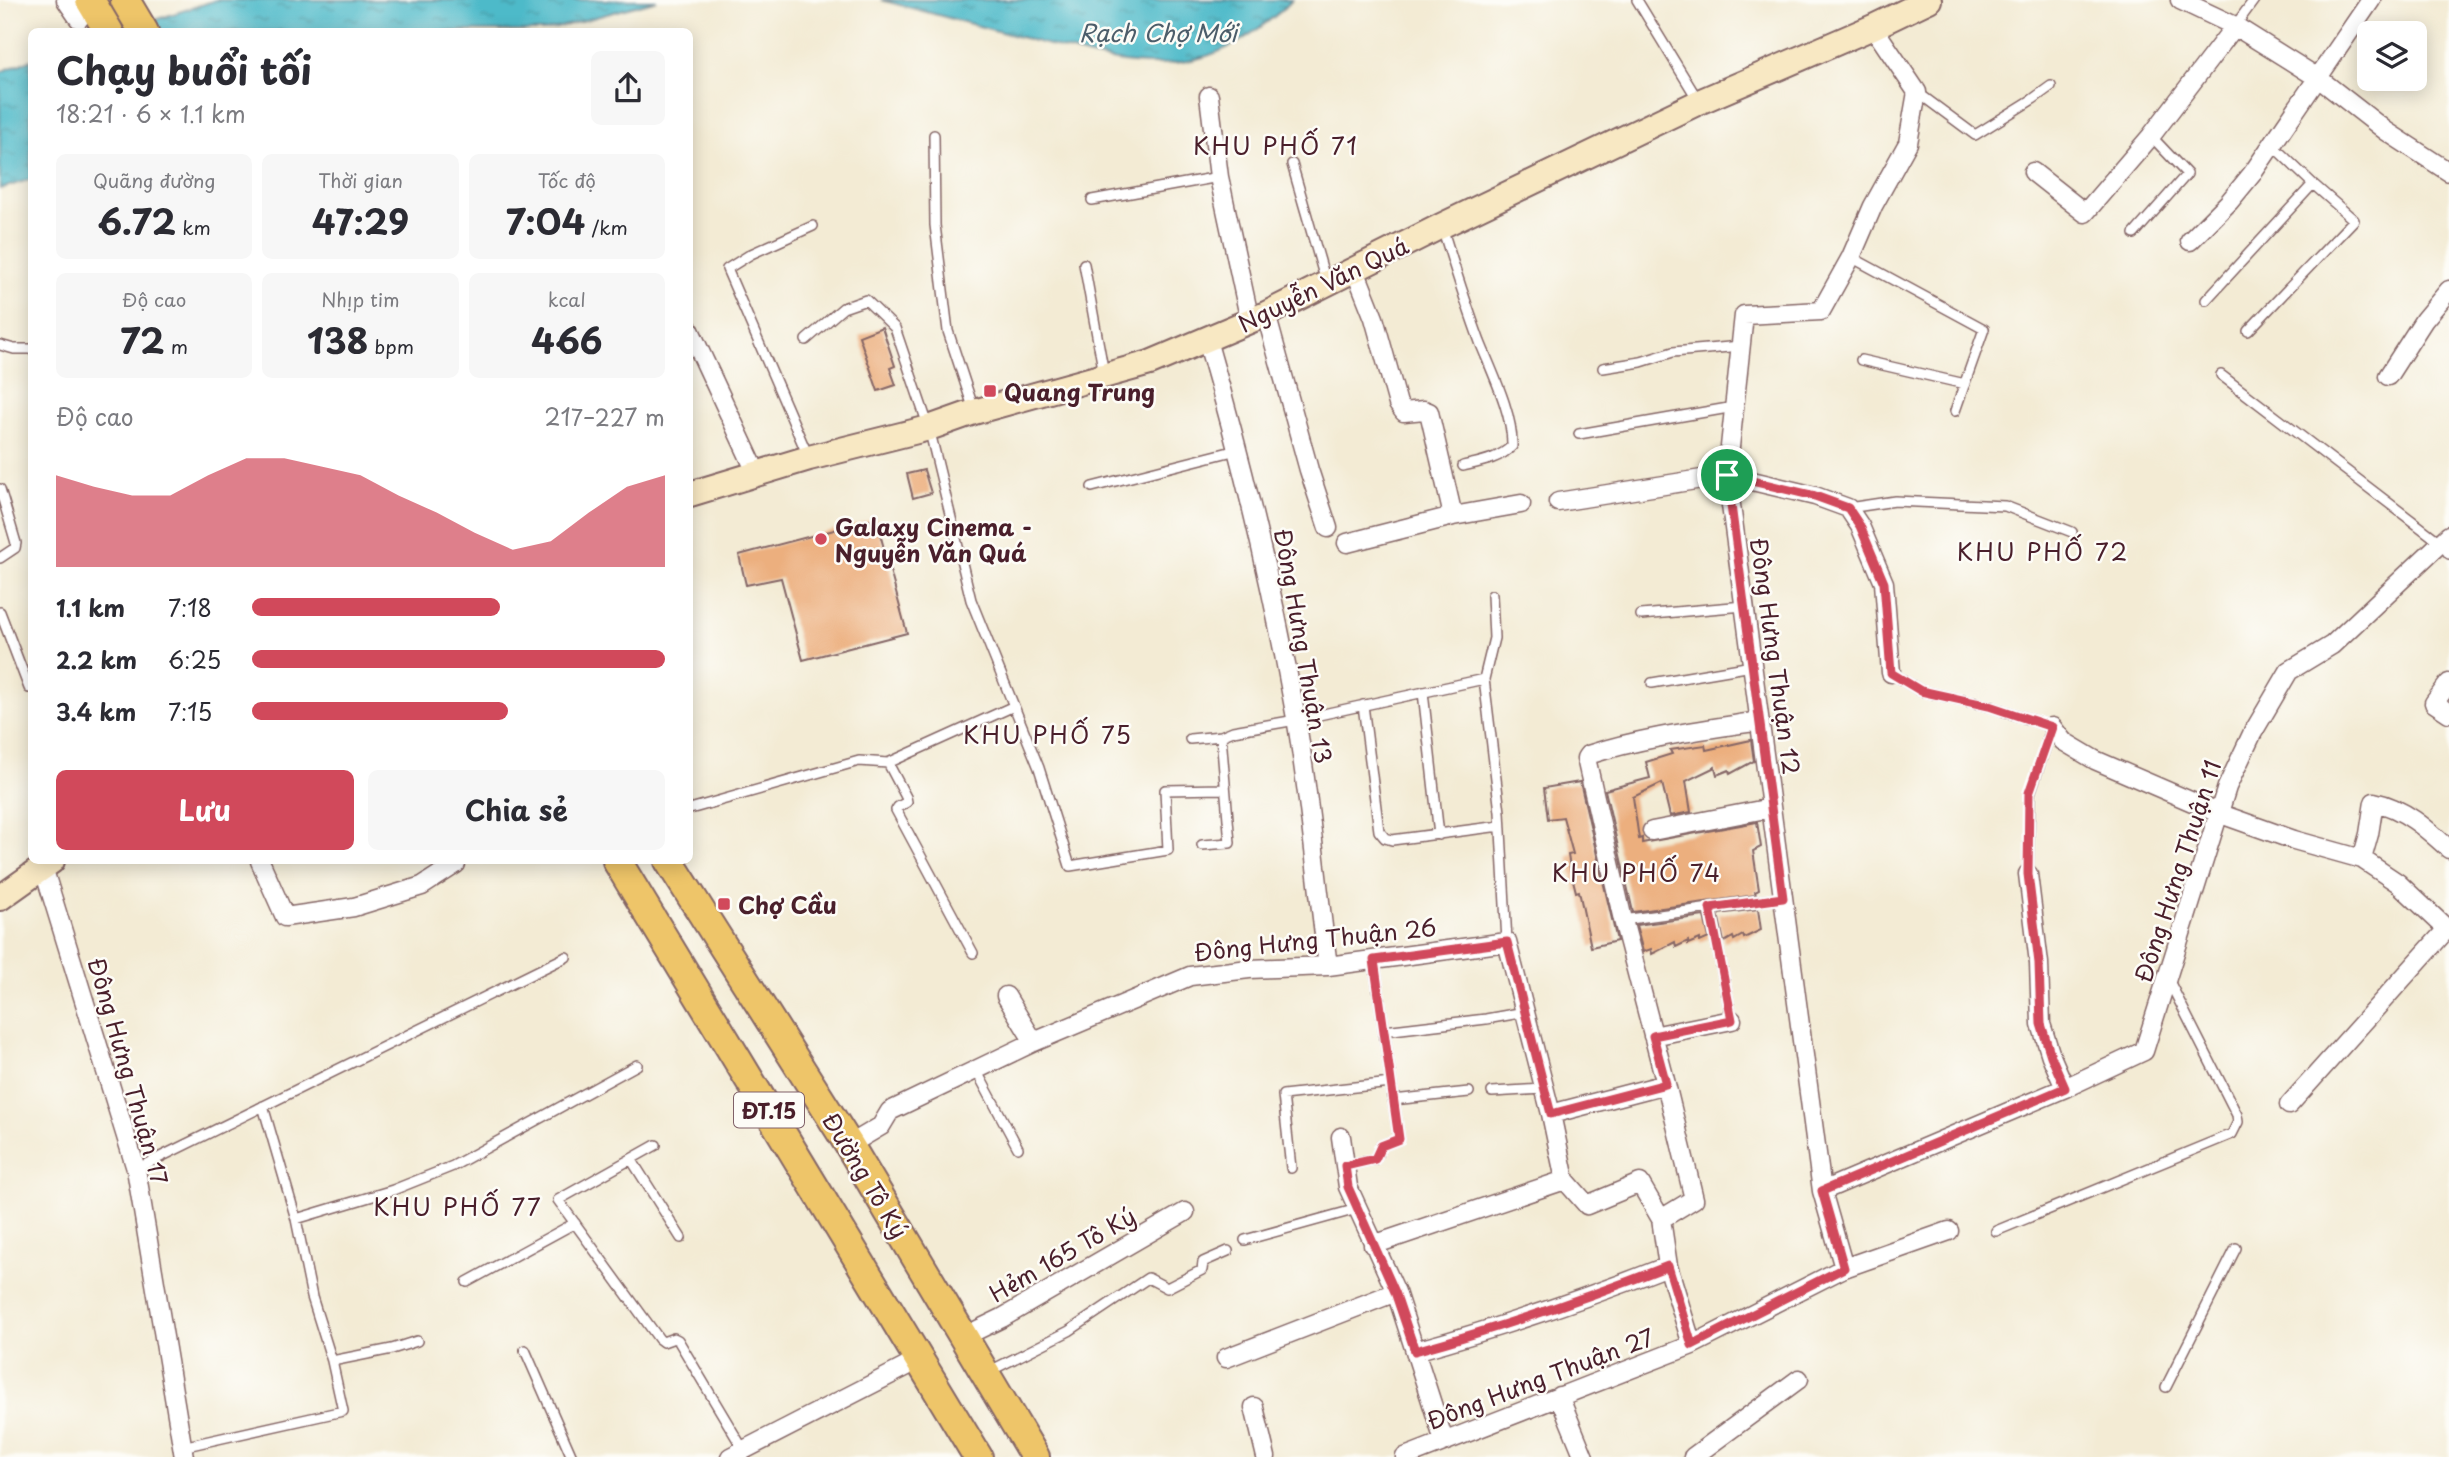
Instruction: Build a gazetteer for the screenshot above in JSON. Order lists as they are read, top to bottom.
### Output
{
  "streets": {
    "main road": ["Nguyễn Văn Quá", "ĐT.15", "Đường Tô Ký"],
    "street": [
      "Đông Hưng Thuận 13",
      "Đông Hưng Thuận 12",
      "Đông Hưng Thuận 11",
      "Đông Hưng Thuận 26",
      "Đông Hưng Thuận 17",
      "Hẻm 165 Tô Ký",
      "Đông Hưng Thuận 27"
    ]
  },
  "crossings": [
    ["Nguyễn Văn Quá", "Đông Hưng Thuận 13"],
    ["Đông Hưng Thuận 13", "Đông Hưng Thuận 26"],
    ["Đông Hưng Thuận 12", "Đông Hưng Thuận 11"],
    ["Đông Hưng Thuận 12", "Đông Hưng Thuận 27"],
    ["Đông Hưng Thuận 26", "Đường Tô Ký"],
    ["Đường Tô Ký", "Hẻm 165 Tô Ký"]
  ],
  "districts": [
    "KHU PHỐ 71",
    "KHU PHỐ 72",
    "KHU PHỐ 75",
    "KHU PHỐ 74",
    "KHU PHỐ 77"
  ],
  "water": ["Rạch Chợ Mới"],
  "places": {
    "transit": ["Quang Trung", "Chợ Cầu"],
    "other": ["Galaxy Cinema - Nguyễn Văn Quá"]
  },
  "page": {
    "heading": ["Chạy buổi tối", "18:21 · 6 × 1.1 km"],
    "stats": [
      ["Quãng đường", "6.72 km"],
      ["Thời gian", "47:29"],
      ["Tốc độ", "7:04 /km"],
      ["Độ cao", "72 m"],
      ["Nhịp tim", "138 bpm"],
      ["kcal", "466"]
    ],
    "chart": ["Độ cao", "217–227 m"],
    "list": [
      {
        "name": "1.1 km",
        "note": "7:18"
      },
      {
        "name": "2.2 km",
        "note": "6:25"
      },
      {
        "name": "3.4 km",
        "note": "7:15"
      }
    ],
    "buttons": ["Lưu", "Chia sẻ"]
  }
}
